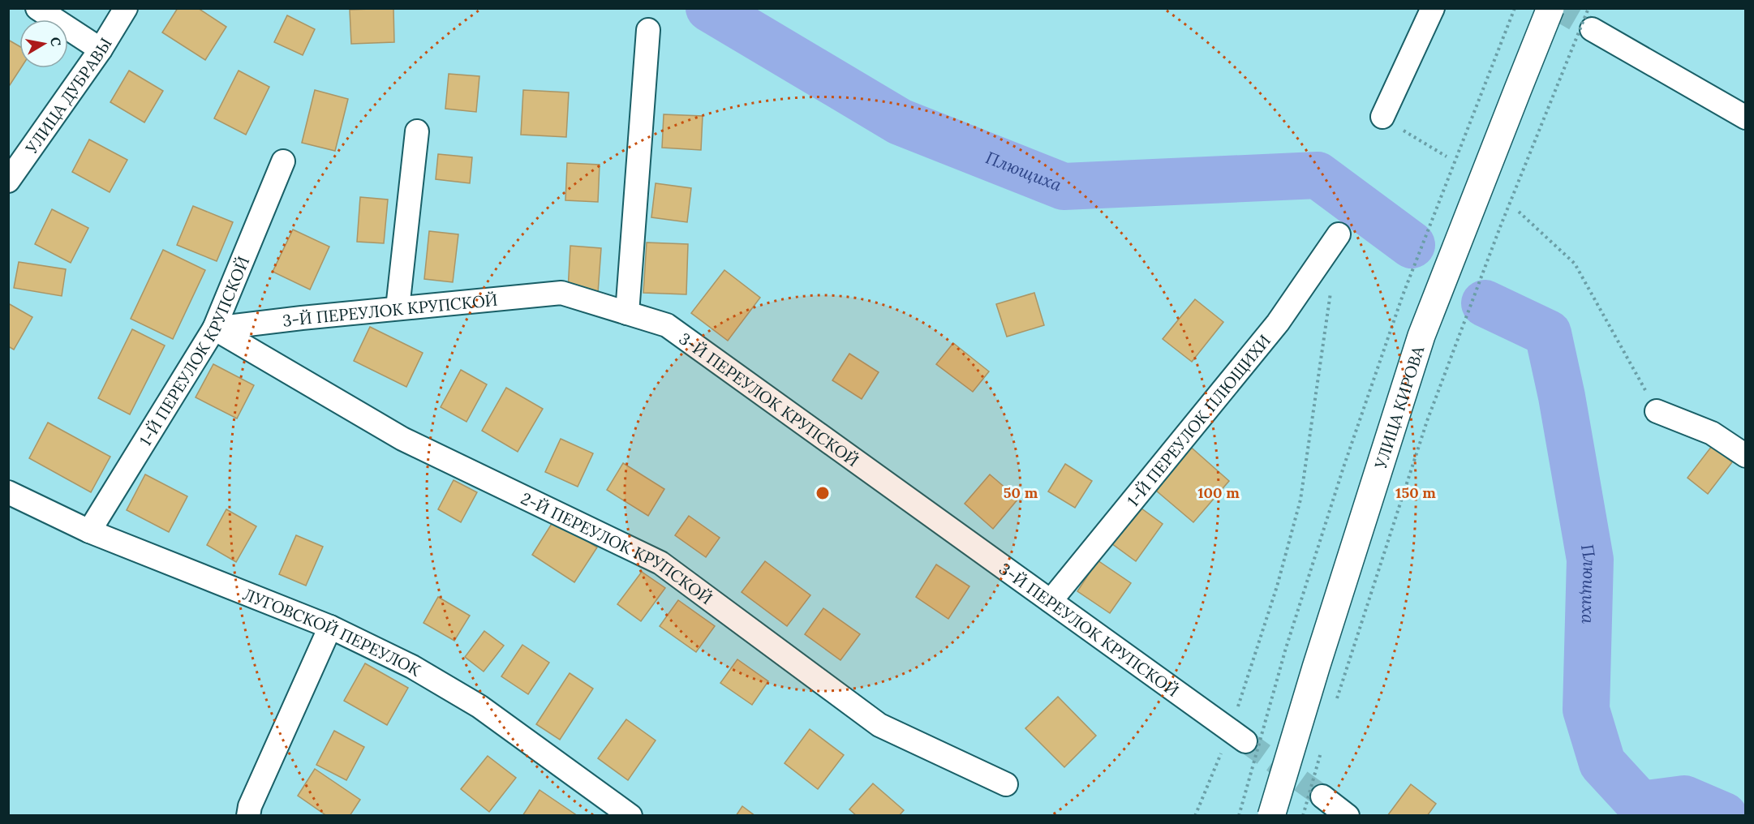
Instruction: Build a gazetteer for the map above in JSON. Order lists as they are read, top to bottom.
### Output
{
  "streets": {
    "main road": ["УЛИЦА КИРОВА"],
    "street": [
      "УЛИЦА ДУБРАВЫ",
      "3-Й ПЕРЕУЛОК КРУПСКОЙ",
      "1-Й ПЕРЕУЛОК КРУПСКОЙ",
      "1-Й ПЕРЕУЛОК ПЛЮЩИХИ",
      "2-Й ПЕРЕУЛОК КРУПСКОЙ",
      "ЛУГОВСКОЙ ПЕРЕУЛОК"
    ]
  },
  "crossings": [
    ["3-Й ПЕРЕУЛОК КРУПСКОЙ", "1-Й ПЕРЕУЛОК КРУПСКОЙ"],
    ["3-Й ПЕРЕУЛОК КРУПСКОЙ", "1-Й ПЕРЕУЛОК ПЛЮЩИХИ"],
    ["3-Й ПЕРЕУЛОК КРУПСКОЙ", "2-Й ПЕРЕУЛОК КРУПСКОЙ"],
    ["1-Й ПЕРЕУЛОК КРУПСКОЙ", "2-Й ПЕРЕУЛОК КРУПСКОЙ"],
    ["1-Й ПЕРЕУЛОК КРУПСКОЙ", "ЛУГОВСКОЙ ПЕРЕУЛОК"]
  ],
  "water": ["Плющиха"],
  "north": "right",
  "rings": ["50 m", "100 m", "150 m"]
}
